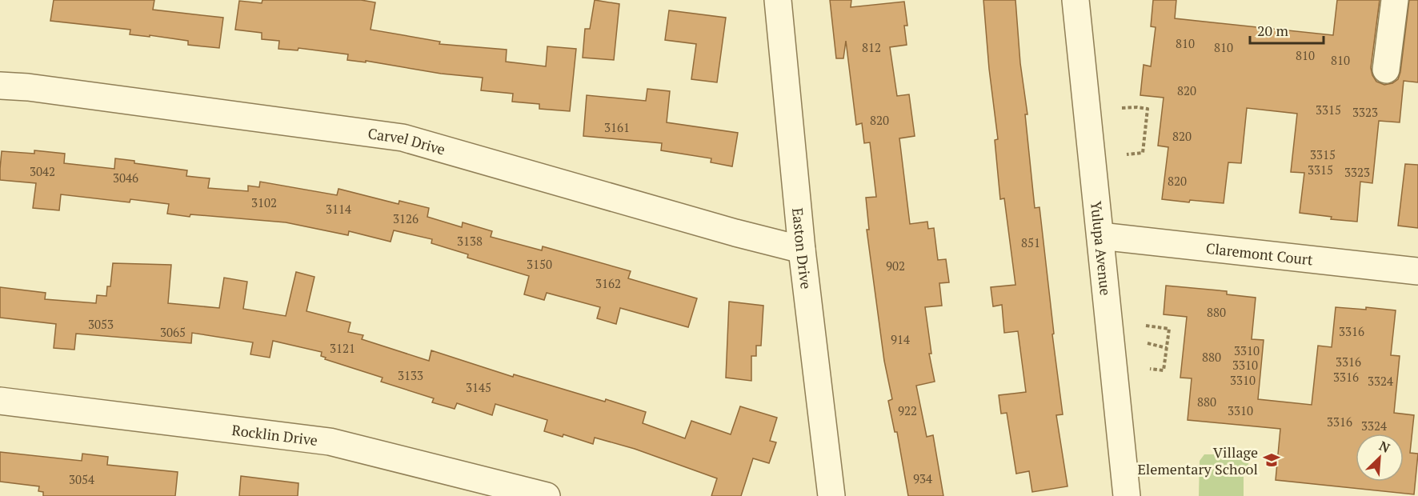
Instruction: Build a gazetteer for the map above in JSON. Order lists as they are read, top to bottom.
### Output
{
  "streets": {
    "street": [
      "Carvel Drive",
      "Easton Drive",
      "Yulupa Avenue",
      "Claremont Court",
      "Rocklin Drive"
    ]
  },
  "crossings": [
    ["Carvel Drive", "Easton Drive"],
    ["Yulupa Avenue", "Claremont Court"]
  ],
  "places": {
    "school or university": ["Village Elementary School"]
  },
  "house_numbers": [
    "810",
    "812",
    "810",
    "810",
    "810",
    "820",
    "3315",
    "3323",
    "820",
    "3161",
    "820",
    "3315",
    "3315",
    "3042",
    "3323",
    "3046",
    "820",
    "3102",
    "3114",
    "3126",
    "3138",
    "851",
    "3150",
    "902",
    "3162",
    "880",
    "3053",
    "3316",
    "3065",
    "914",
    "3121",
    "3310",
    "880",
    "3316",
    "3310",
    "3133",
    "3316",
    "3310",
    "3324",
    "3145",
    "880",
    "922",
    "3310",
    "3316",
    "3324",
    "934",
    "3054"
  ],
  "scale_bar": "20 m",
  "north": "top right"
}
